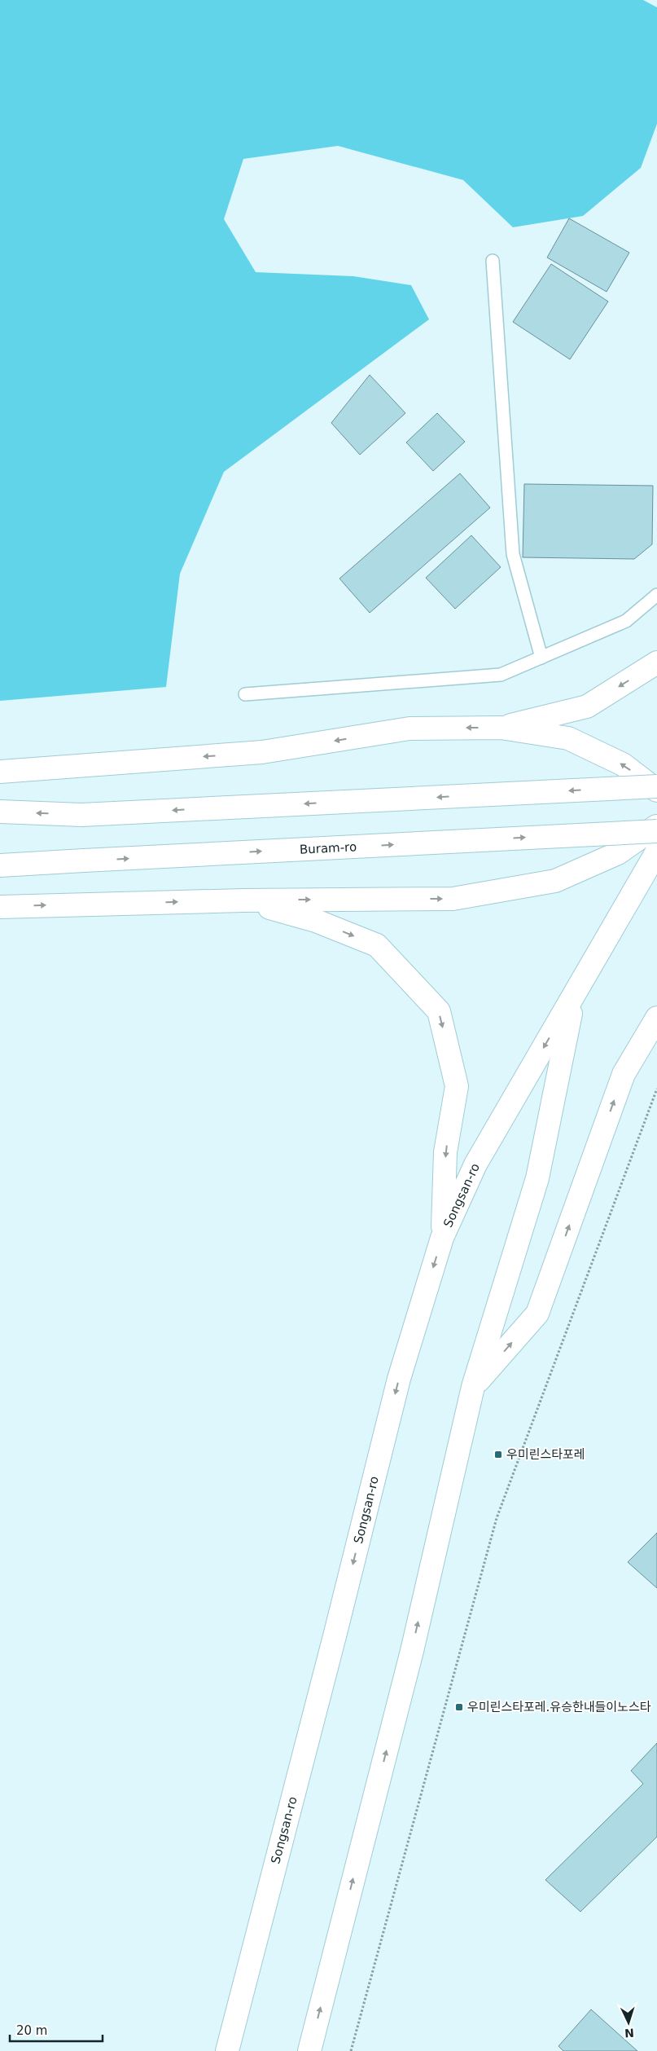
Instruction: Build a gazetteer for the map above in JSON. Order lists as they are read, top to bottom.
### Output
{
  "streets": {
    "street": ["Buram-ro", "Songsan-ro"]
  },
  "places": {
    "transit": ["우미린스타포레", "우미린스타포레.유승한내들이노스타"]
  },
  "scale_bar": "20 m",
  "north": "bottom"
}
